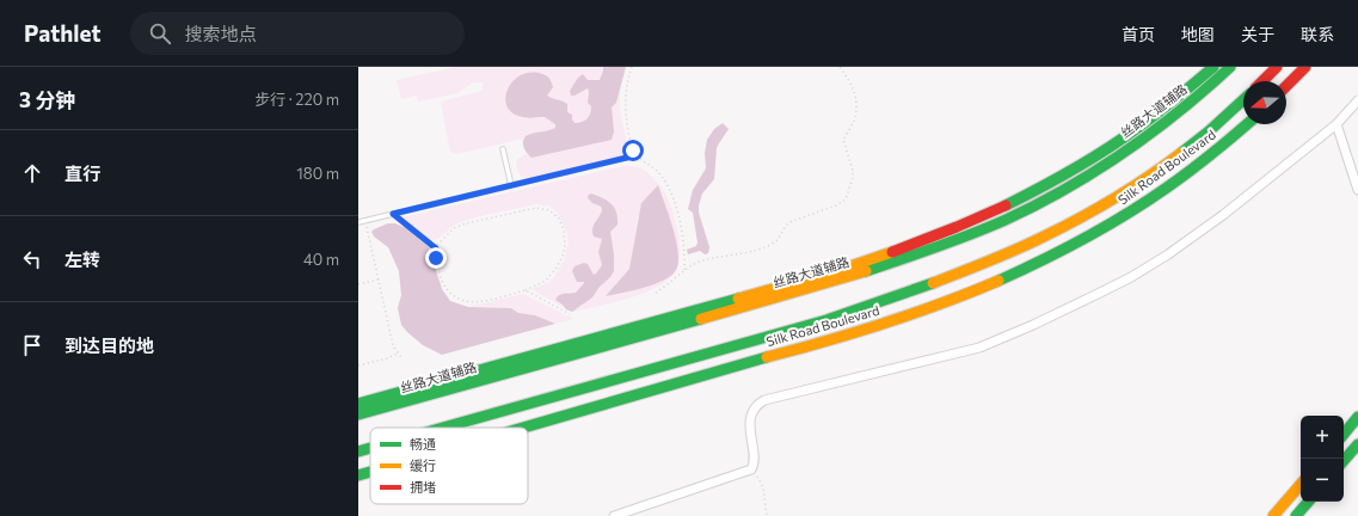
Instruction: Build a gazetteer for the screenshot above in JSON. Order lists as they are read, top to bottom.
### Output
{
  "streets": {
    "main road": ["丝路大道辅路", "Silk Road Boulevard"]
  },
  "legend": ["畅通", "缓行", "拥堵"],
  "north": "left",
  "page": {
    "header": "Pathlet",
    "search": "搜索地点",
    "nav": [
      "首页",
      "地图",
      "关于",
      "联系"
    ],
    "heading": ["3 分钟", "步行 · 220 m"],
    "list": [
      ["直行", "180 m"],
      ["左转", "40 m"],
      "到达目的地"
    ],
    "map_buttons": ["+", "−"]
  }
}
